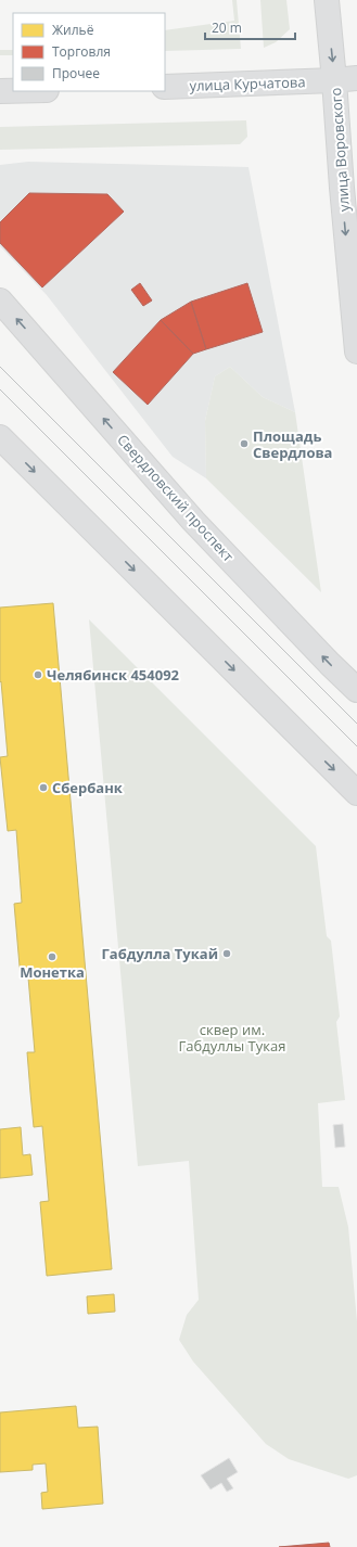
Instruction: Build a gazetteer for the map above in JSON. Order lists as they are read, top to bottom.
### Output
{
  "streets": {
    "main road": ["улица Курчатова", "улица Воровского", "Свердловский проспект"]
  },
  "crossings": [
    ["улица Курчатова", "улица Воровского"]
  ],
  "one_way": ["улица Воровского"],
  "parks": ["сквер им. Габдуллы Тукая"],
  "places": [
    "Площадь Свердлова",
    "Челябинск 454092",
    "Сбербанк",
    "Габдулла Тукай",
    "Монетка"
  ],
  "legend": ["Жильё", "Торговля", "Прочее"],
  "scale_bar": "20 m"
}
